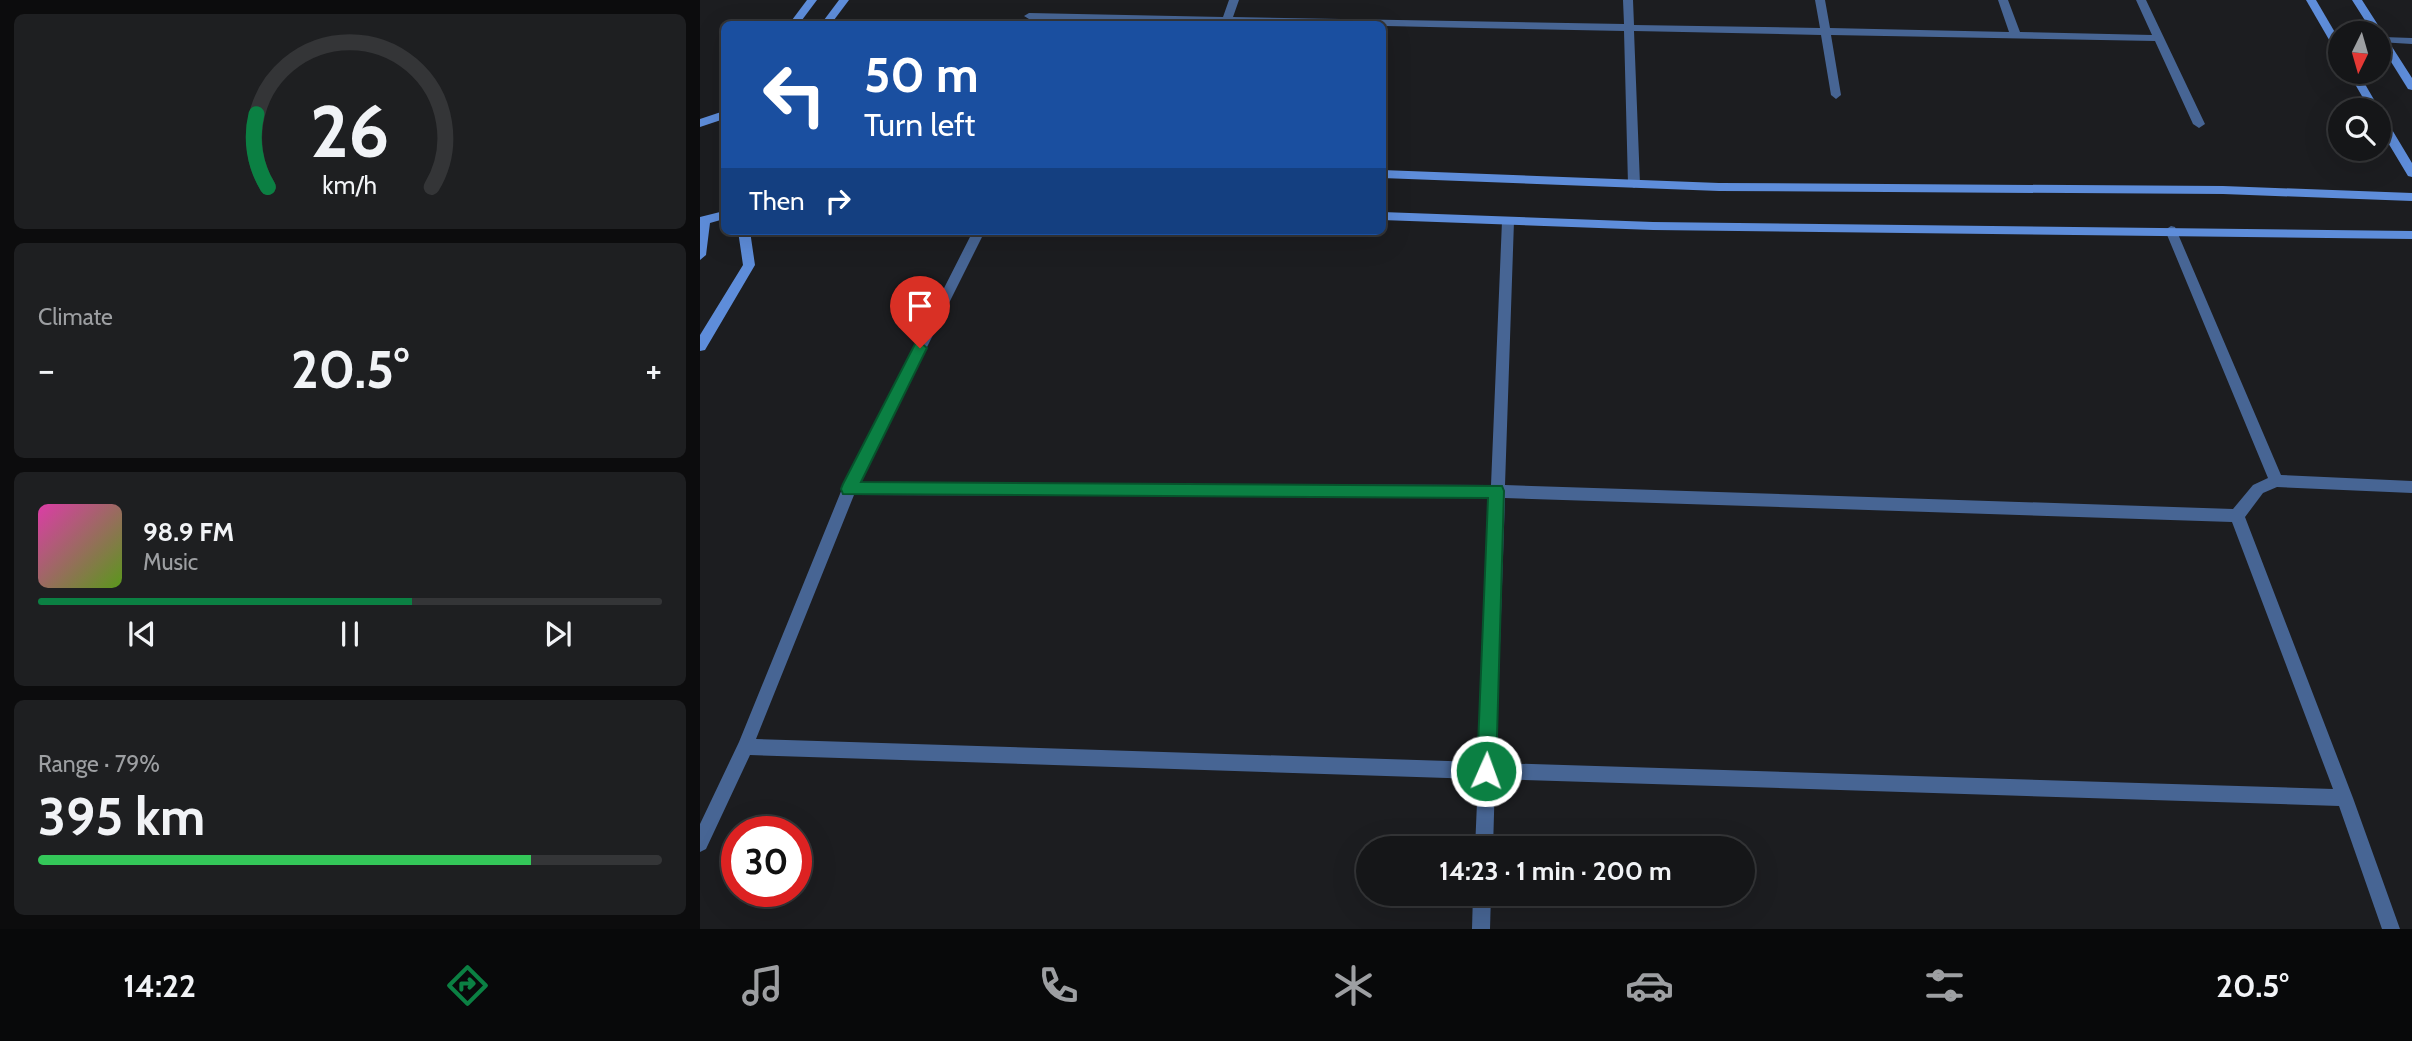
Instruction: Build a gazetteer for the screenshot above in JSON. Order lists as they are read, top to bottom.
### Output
{
  "north": "bottom",
  "page": {
    "turn": ["50 m", "Turn left"],
    "then": "Then",
    "tile": [
      "Climate",
      ["Range · 79%", "395 km"]
    ],
    "heat": ["−", "20.5°", "+"],
    "song": ["98.9 FM", "Music"],
    "limit": "30",
    "trip": "14:23 · 1 min · 200 m",
    "tabs": ["14:22", "20.5°"],
    "gauge": ["26", "km/h"]
  }
}
